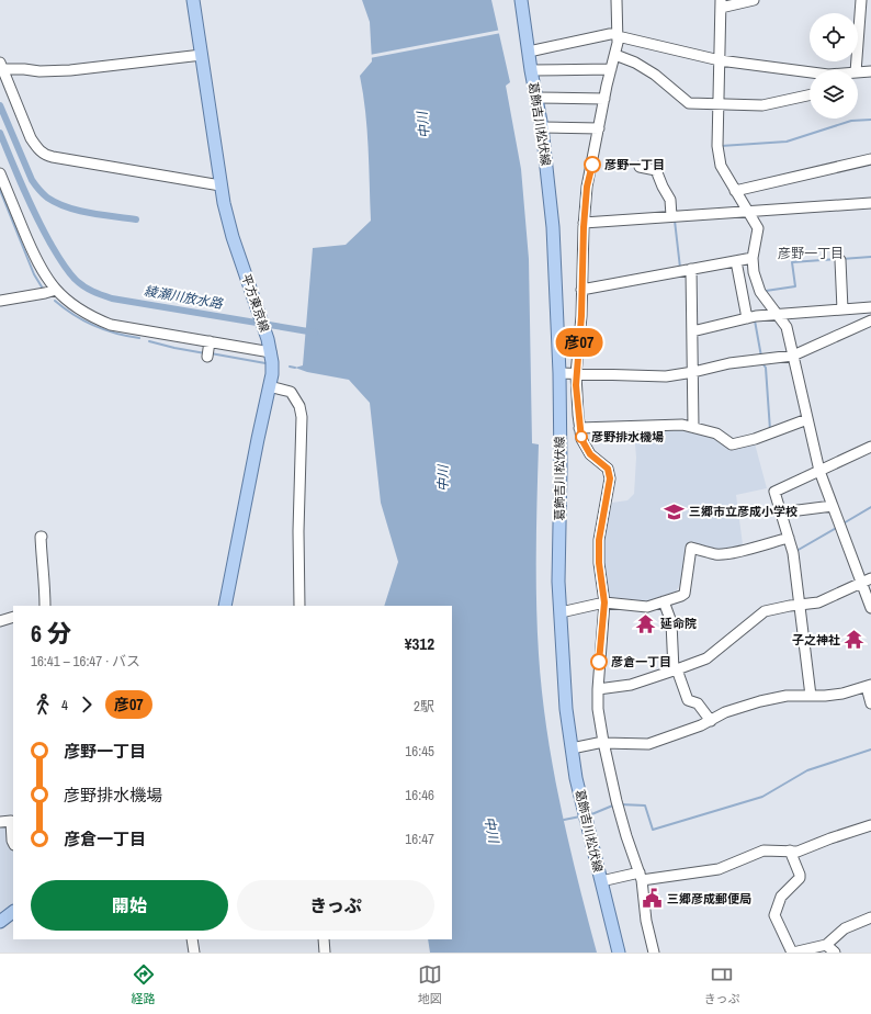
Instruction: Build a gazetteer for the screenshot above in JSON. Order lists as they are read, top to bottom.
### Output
{
  "streets": {
    "main road": ["葛飾吉川松伏線", "平方東京線"]
  },
  "districts": ["彦野一丁目"],
  "water": ["中川", "綾瀬川放水路"],
  "places": {
    "other": ["彦野一丁目", "彦野排水機場", "彦倉一丁目"],
    "school or university": ["三郷市立彦成小学校"],
    "temple": ["延命院", "子之神社"],
    "public building": ["三郷彦成郵便局"]
  },
  "lines": ["bus line 彦07"],
  "page": {
    "on_map": "彦07",
    "heading": ["6 分", "16:41 – 16:47 · バス", "¥312"],
    "legs": ["4", "彦07", "2駅"],
    "list": [
      {
        "name": "彦野一丁目",
        "value": "16:45"
      },
      {
        "name": "彦野排水機場",
        "value": "16:46"
      },
      {
        "name": "彦倉一丁目",
        "value": "16:47"
      }
    ],
    "buttons": ["開始", "きっぷ"],
    "tabs": ["経路", "地図", "きっぷ"]
  }
}
